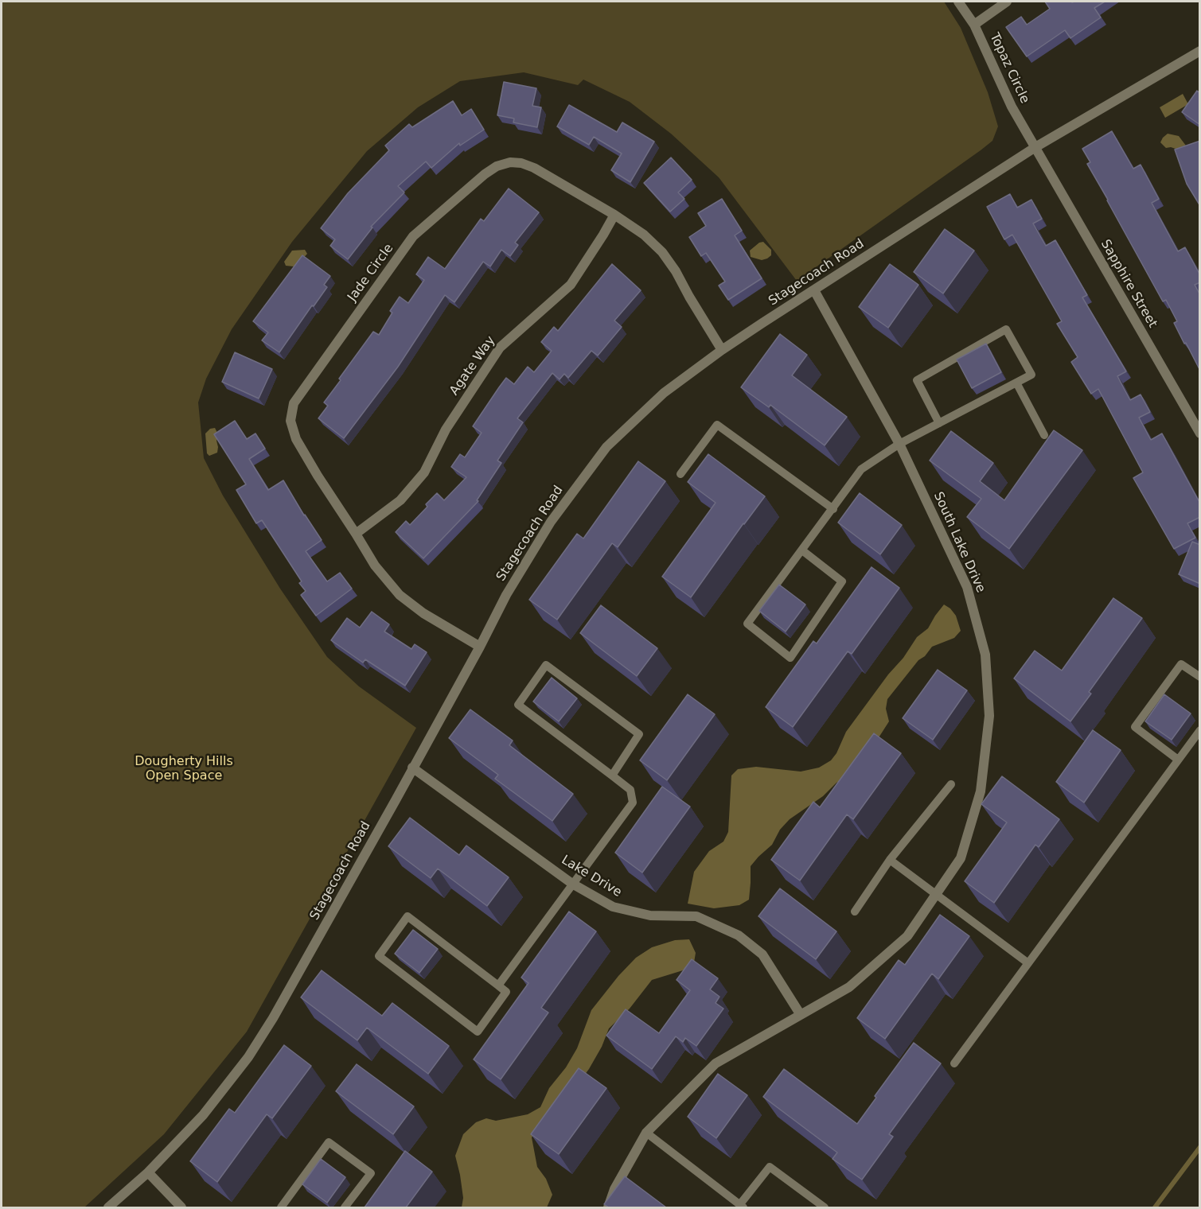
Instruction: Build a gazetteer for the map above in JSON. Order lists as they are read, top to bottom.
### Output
{
  "streets": {
    "street": [
      "Topaz Circle",
      "Jade Circle",
      "Stagecoach Road",
      "Sapphire Street",
      "Agate Way",
      "South Lake Drive",
      "Lake Drive"
    ]
  },
  "crossings": [
    ["Topaz Circle", "Stagecoach Road"],
    ["Topaz Circle", "Sapphire Street"],
    ["Jade Circle", "Stagecoach Road"],
    ["Jade Circle", "Agate Way"],
    ["Stagecoach Road", "Sapphire Street"],
    ["Stagecoach Road", "South Lake Drive"],
    ["Stagecoach Road", "Lake Drive"],
    ["South Lake Drive", "Lake Drive"]
  ],
  "parks": ["Dougherty Hills Open Space"]
}
